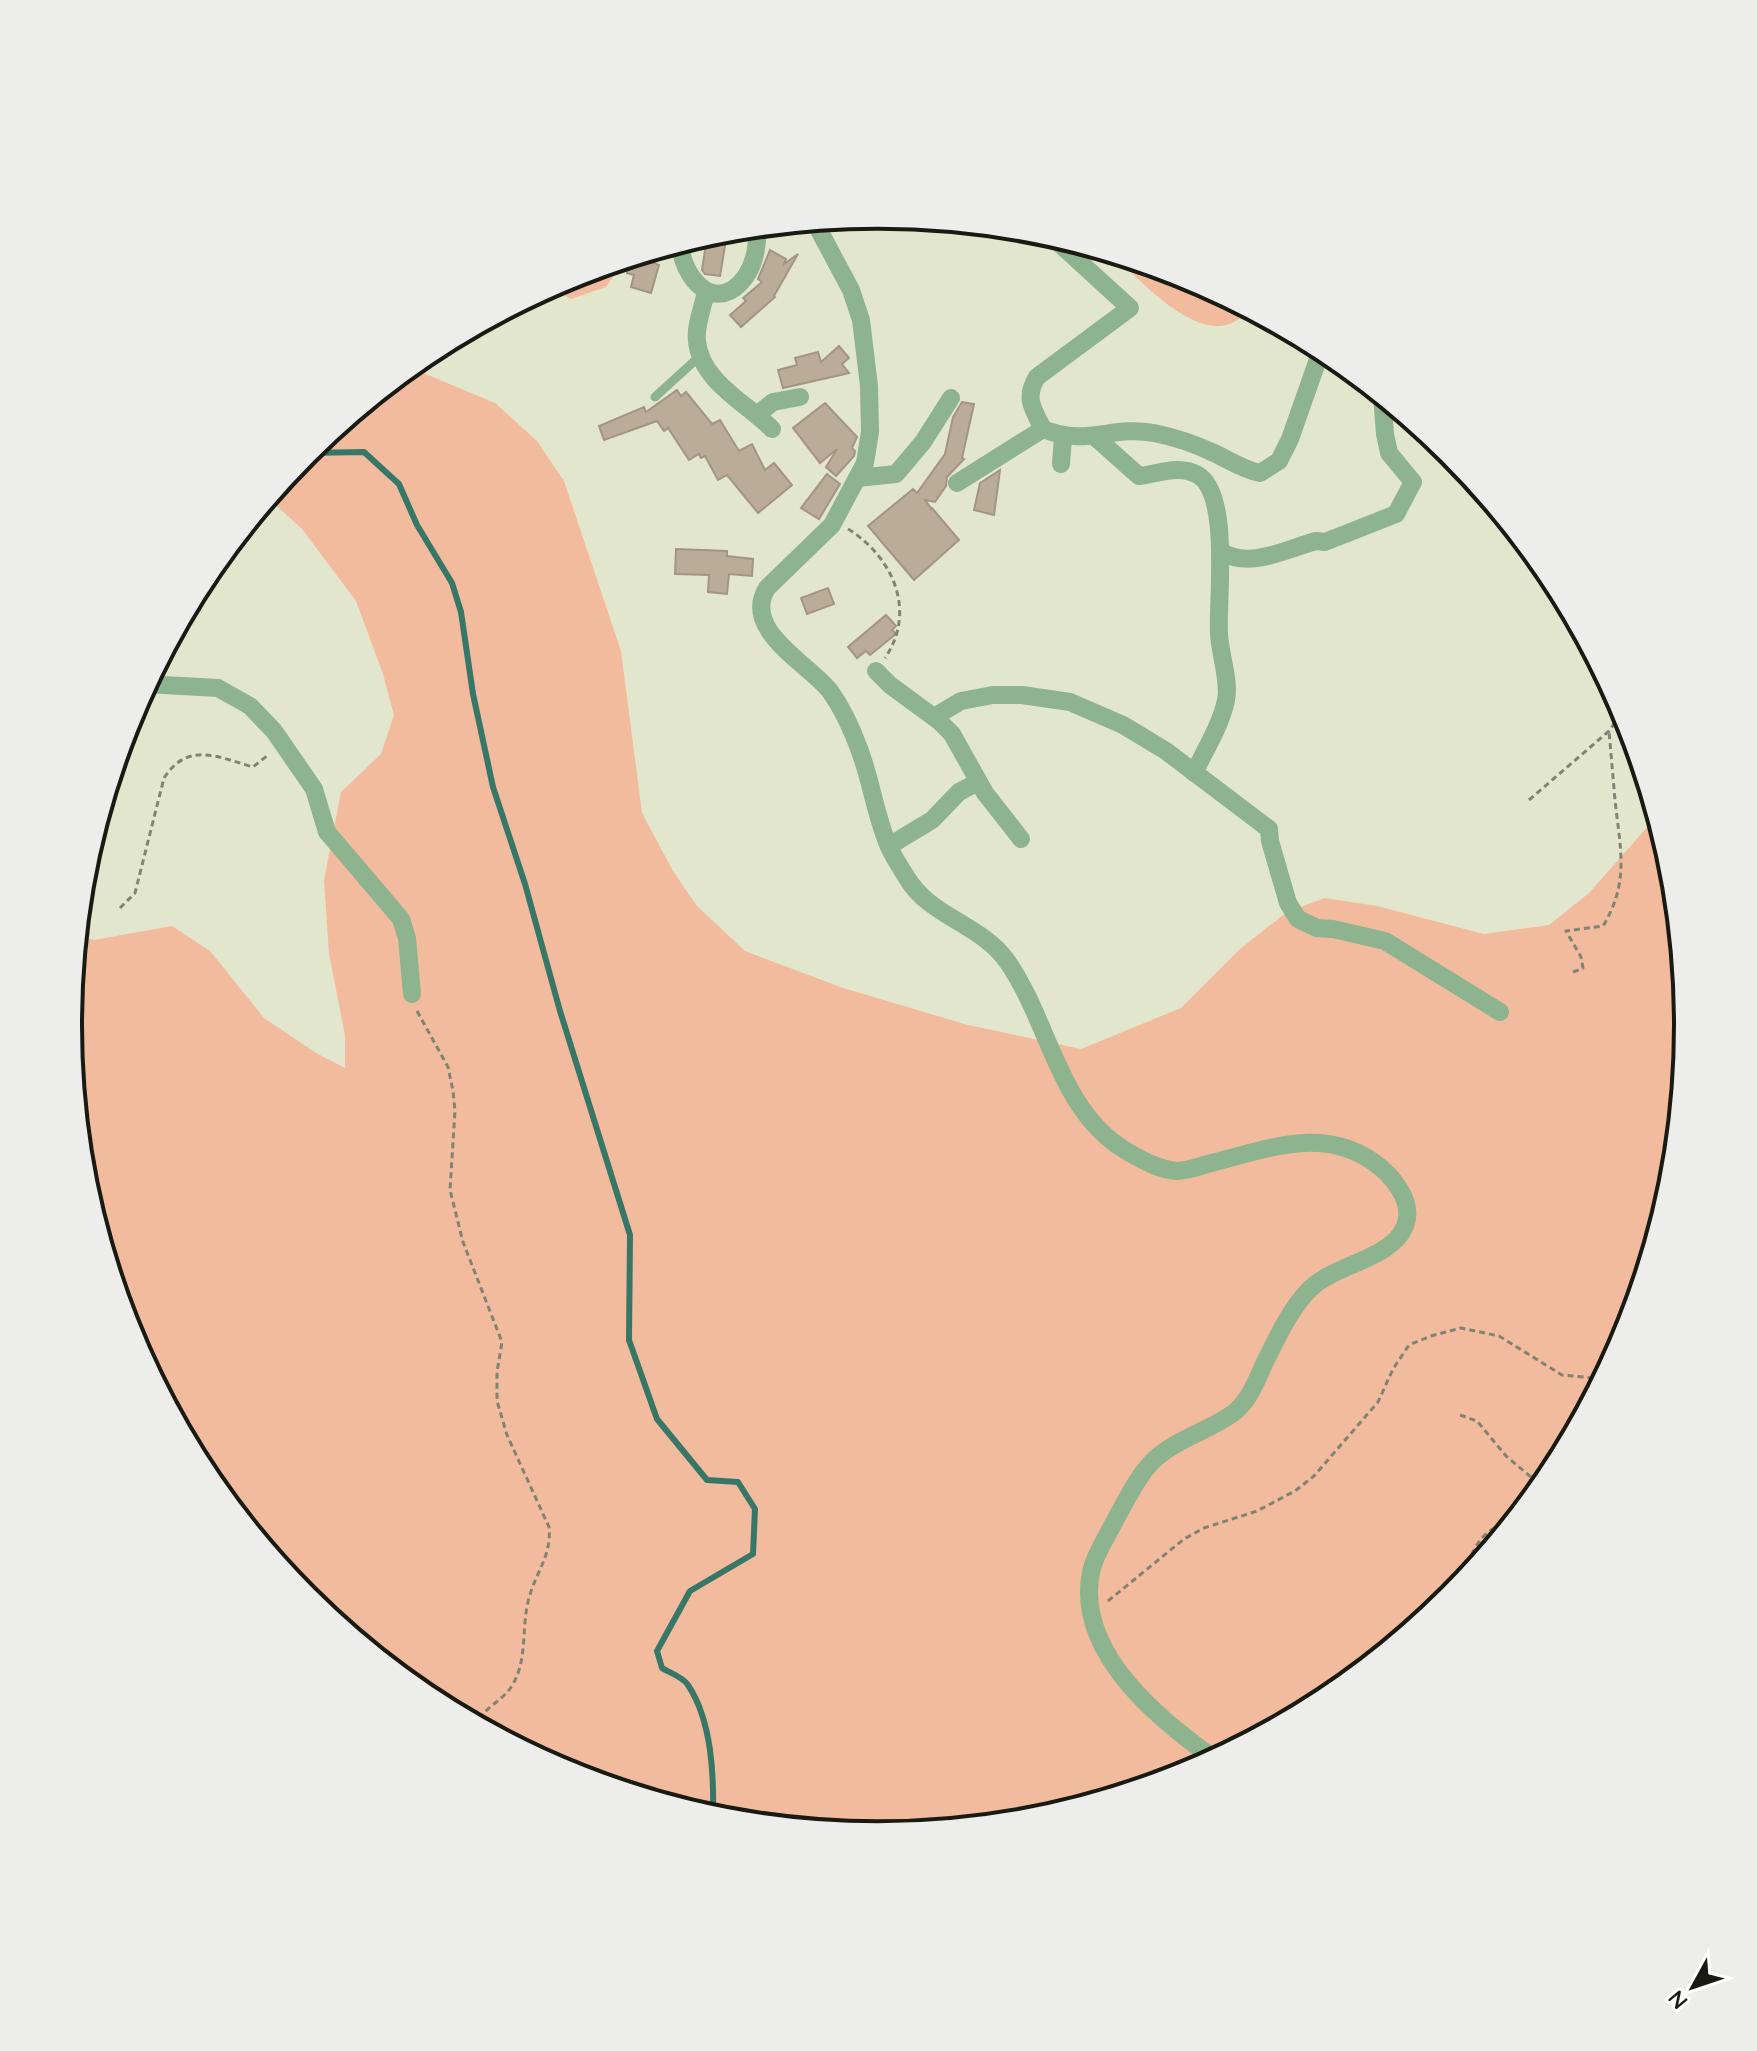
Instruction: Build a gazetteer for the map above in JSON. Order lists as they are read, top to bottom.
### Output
{
  "north": "bottom left"
}
